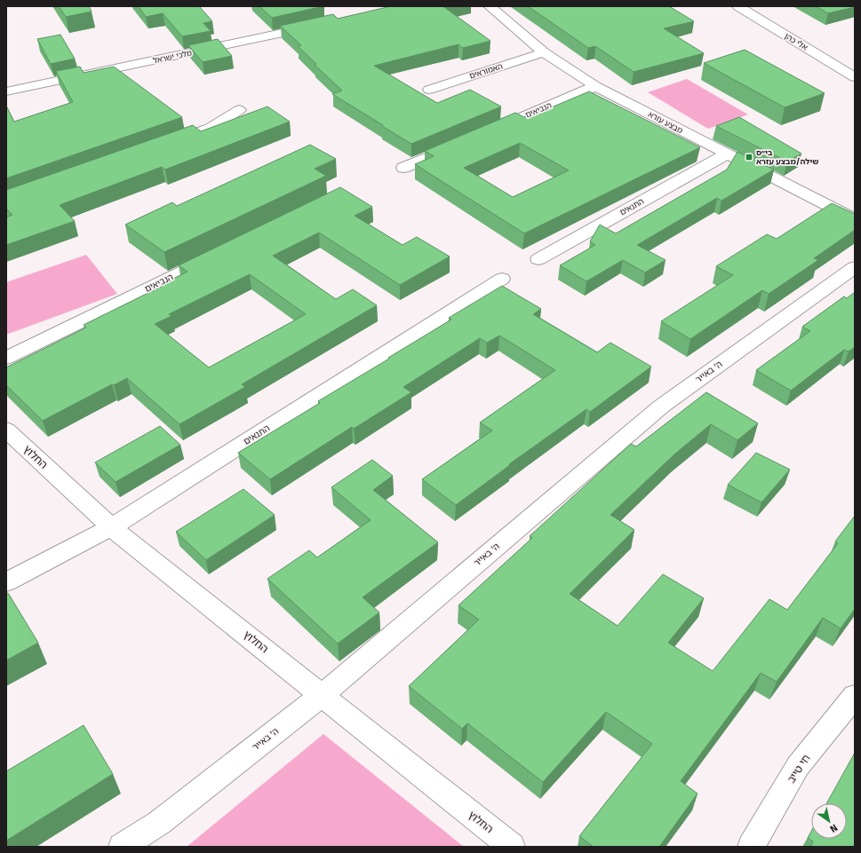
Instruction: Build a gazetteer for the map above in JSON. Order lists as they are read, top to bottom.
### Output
{
  "streets": {
    "street": [
      "אלי כהן",
      "מלכי ישראל",
      "האמוראים",
      "הנביאים",
      "מבצע עזרא",
      "התנאים",
      "ה' באייר",
      "החלוץ",
      "חי טייב"
    ]
  },
  "crossings": [
    ["האמוראים", "מבצע עזרא"],
    ["הנביאים", "מבצע עזרא"],
    ["מבצע עזרא", "התנאים"],
    ["התנאים", "החלוץ"],
    ["ה' באייר", "החלוץ"]
  ],
  "places": {
    "transit": ["בי״ס שילה/מבצע עזרא"]
  },
  "north": "bottom right"
}
